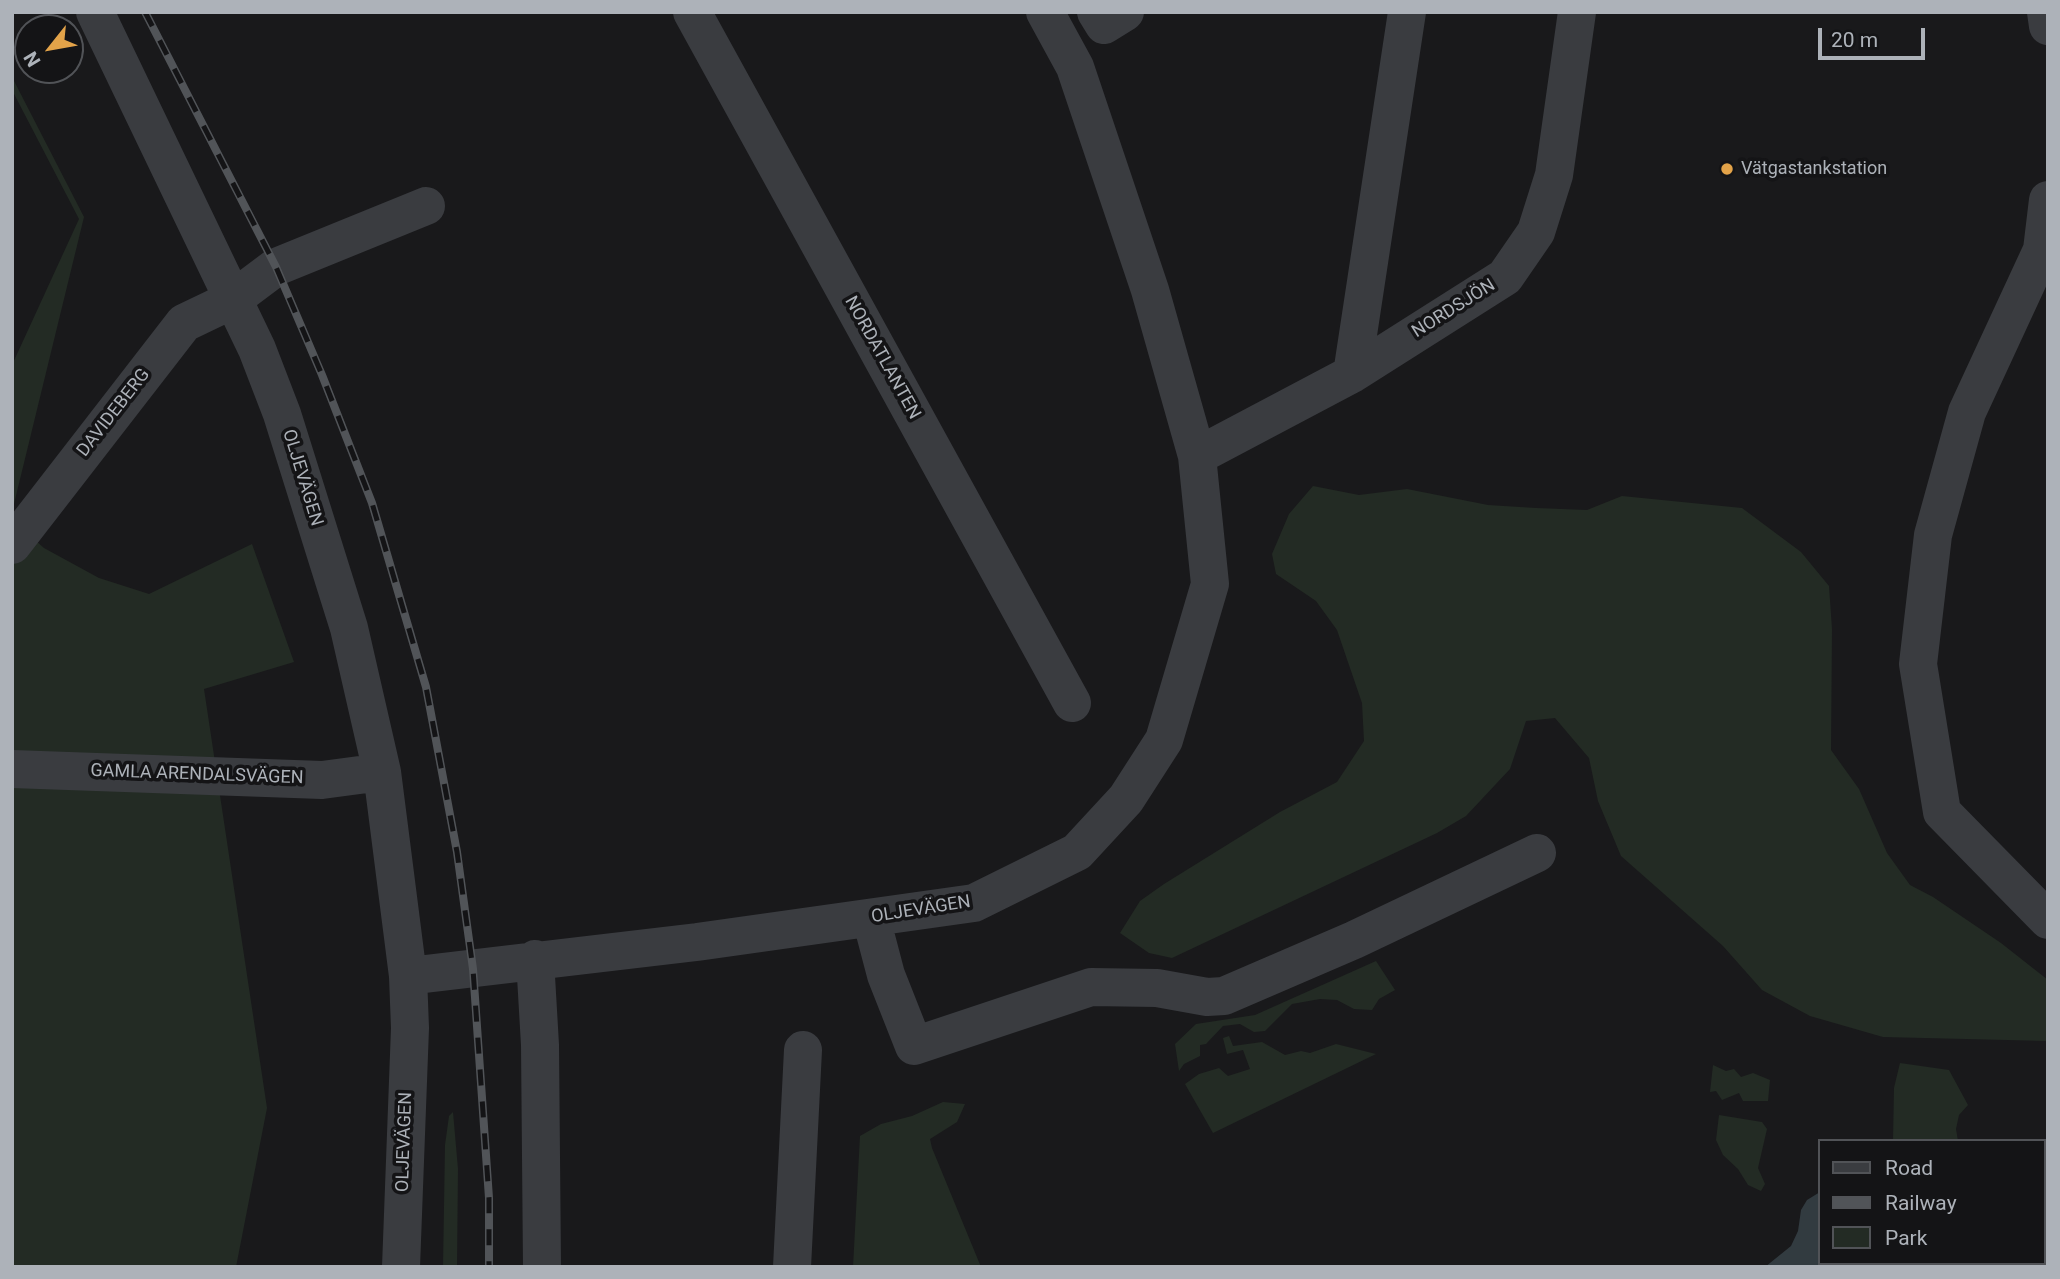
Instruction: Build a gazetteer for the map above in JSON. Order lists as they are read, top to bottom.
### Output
{
  "streets": {
    "street": [
      "NORDSJÖN",
      "NORDATLANTEN",
      "DAVIDEBERG",
      "OLJEVÄGEN",
      "GAMLA ARENDALSVÄGEN"
    ]
  },
  "crossings": [
    ["NORDSJÖN", "OLJEVÄGEN"],
    ["DAVIDEBERG", "OLJEVÄGEN"],
    ["OLJEVÄGEN", "GAMLA ARENDALSVÄGEN"]
  ],
  "places": ["Vätgastankstation"],
  "legend": ["Road", "Railway", "Park"],
  "scale_bar": "20 m",
  "north": "bottom left"
}
